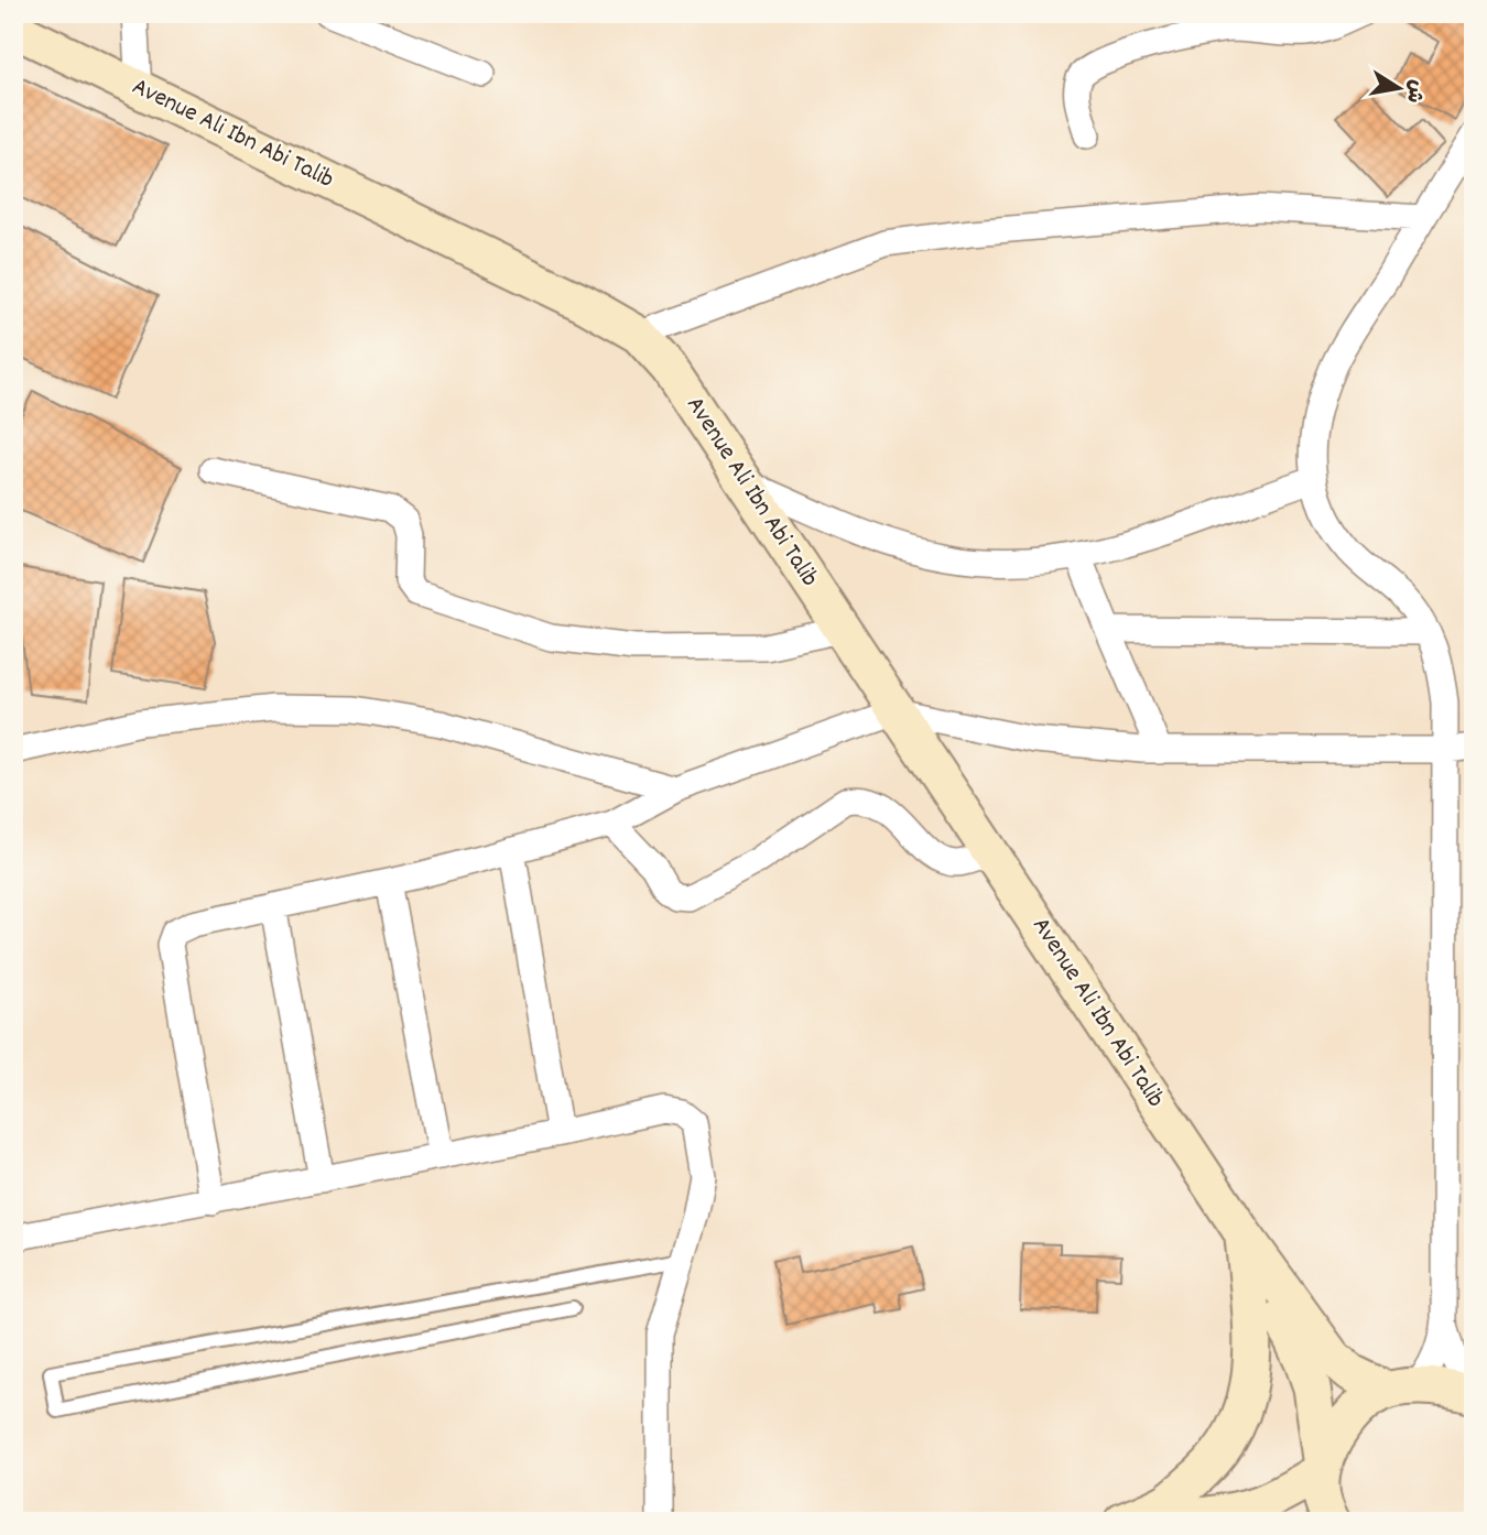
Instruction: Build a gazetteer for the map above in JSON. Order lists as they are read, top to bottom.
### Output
{
  "streets": {
    "main road": ["Avenue Ali Ibn Abi Talib"]
  },
  "north": "right"
}
